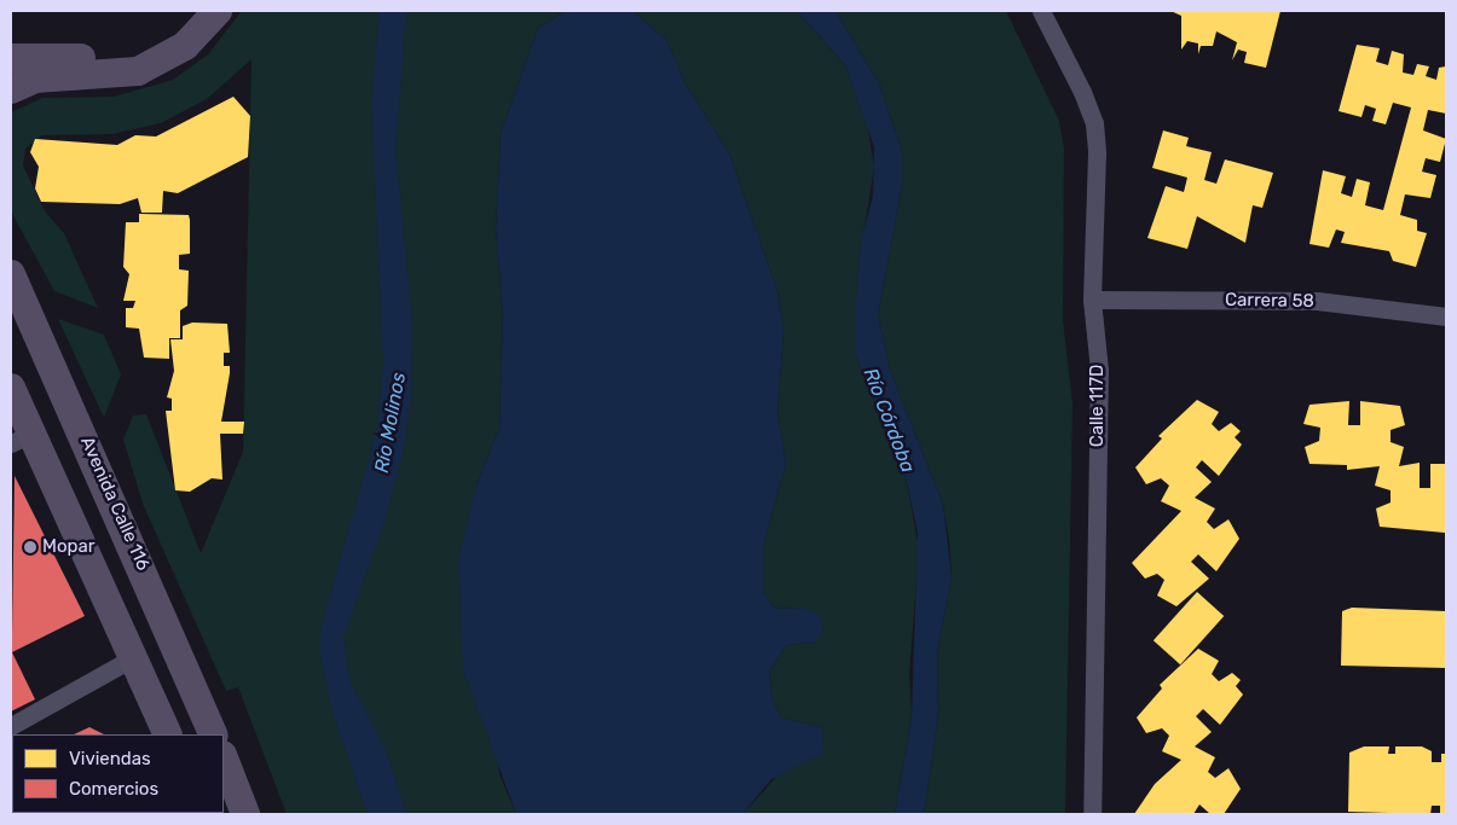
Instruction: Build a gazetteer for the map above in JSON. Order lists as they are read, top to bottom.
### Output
{
  "streets": {
    "main road": ["Avenida Calle 116"],
    "street": ["Carrera 58", "Calle 117D"]
  },
  "crossings": [
    ["Carrera 58", "Calle 117D"]
  ],
  "water": ["Río Córdoba", "Río Molinos"],
  "places": ["Mopar"],
  "legend": ["Viviendas", "Comercios"]
}
